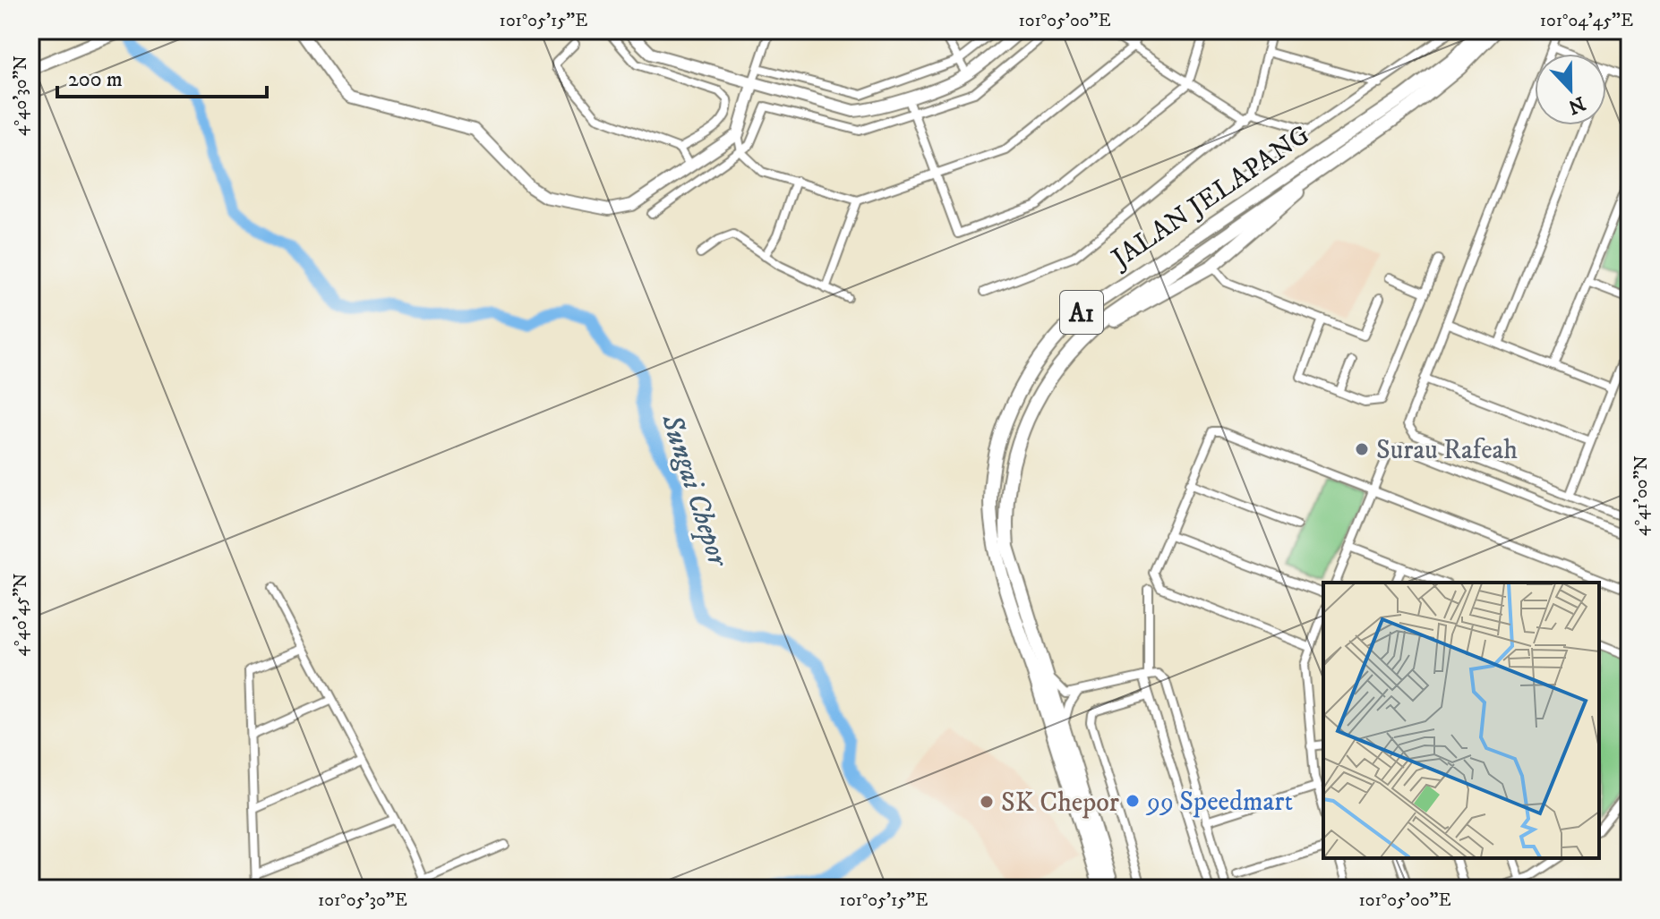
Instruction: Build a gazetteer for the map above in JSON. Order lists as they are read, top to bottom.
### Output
{
  "streets": {
    "main road": ["JALAN JELAPANG", "A1"]
  },
  "water": ["Sungai Chepor"],
  "places": ["Surau Rafeah", "99 Speedmart", "SK Chepor"],
  "scale_bar": "200 m",
  "north": "bottom",
  "coordinates": [
    "101°05'15\"E",
    "101°05'00\"E",
    "101°04'45\"E",
    "4°40'30\"N",
    "4°41'00\"N",
    "4°40'45\"N",
    "101°05'30\"E"
  ]
}
